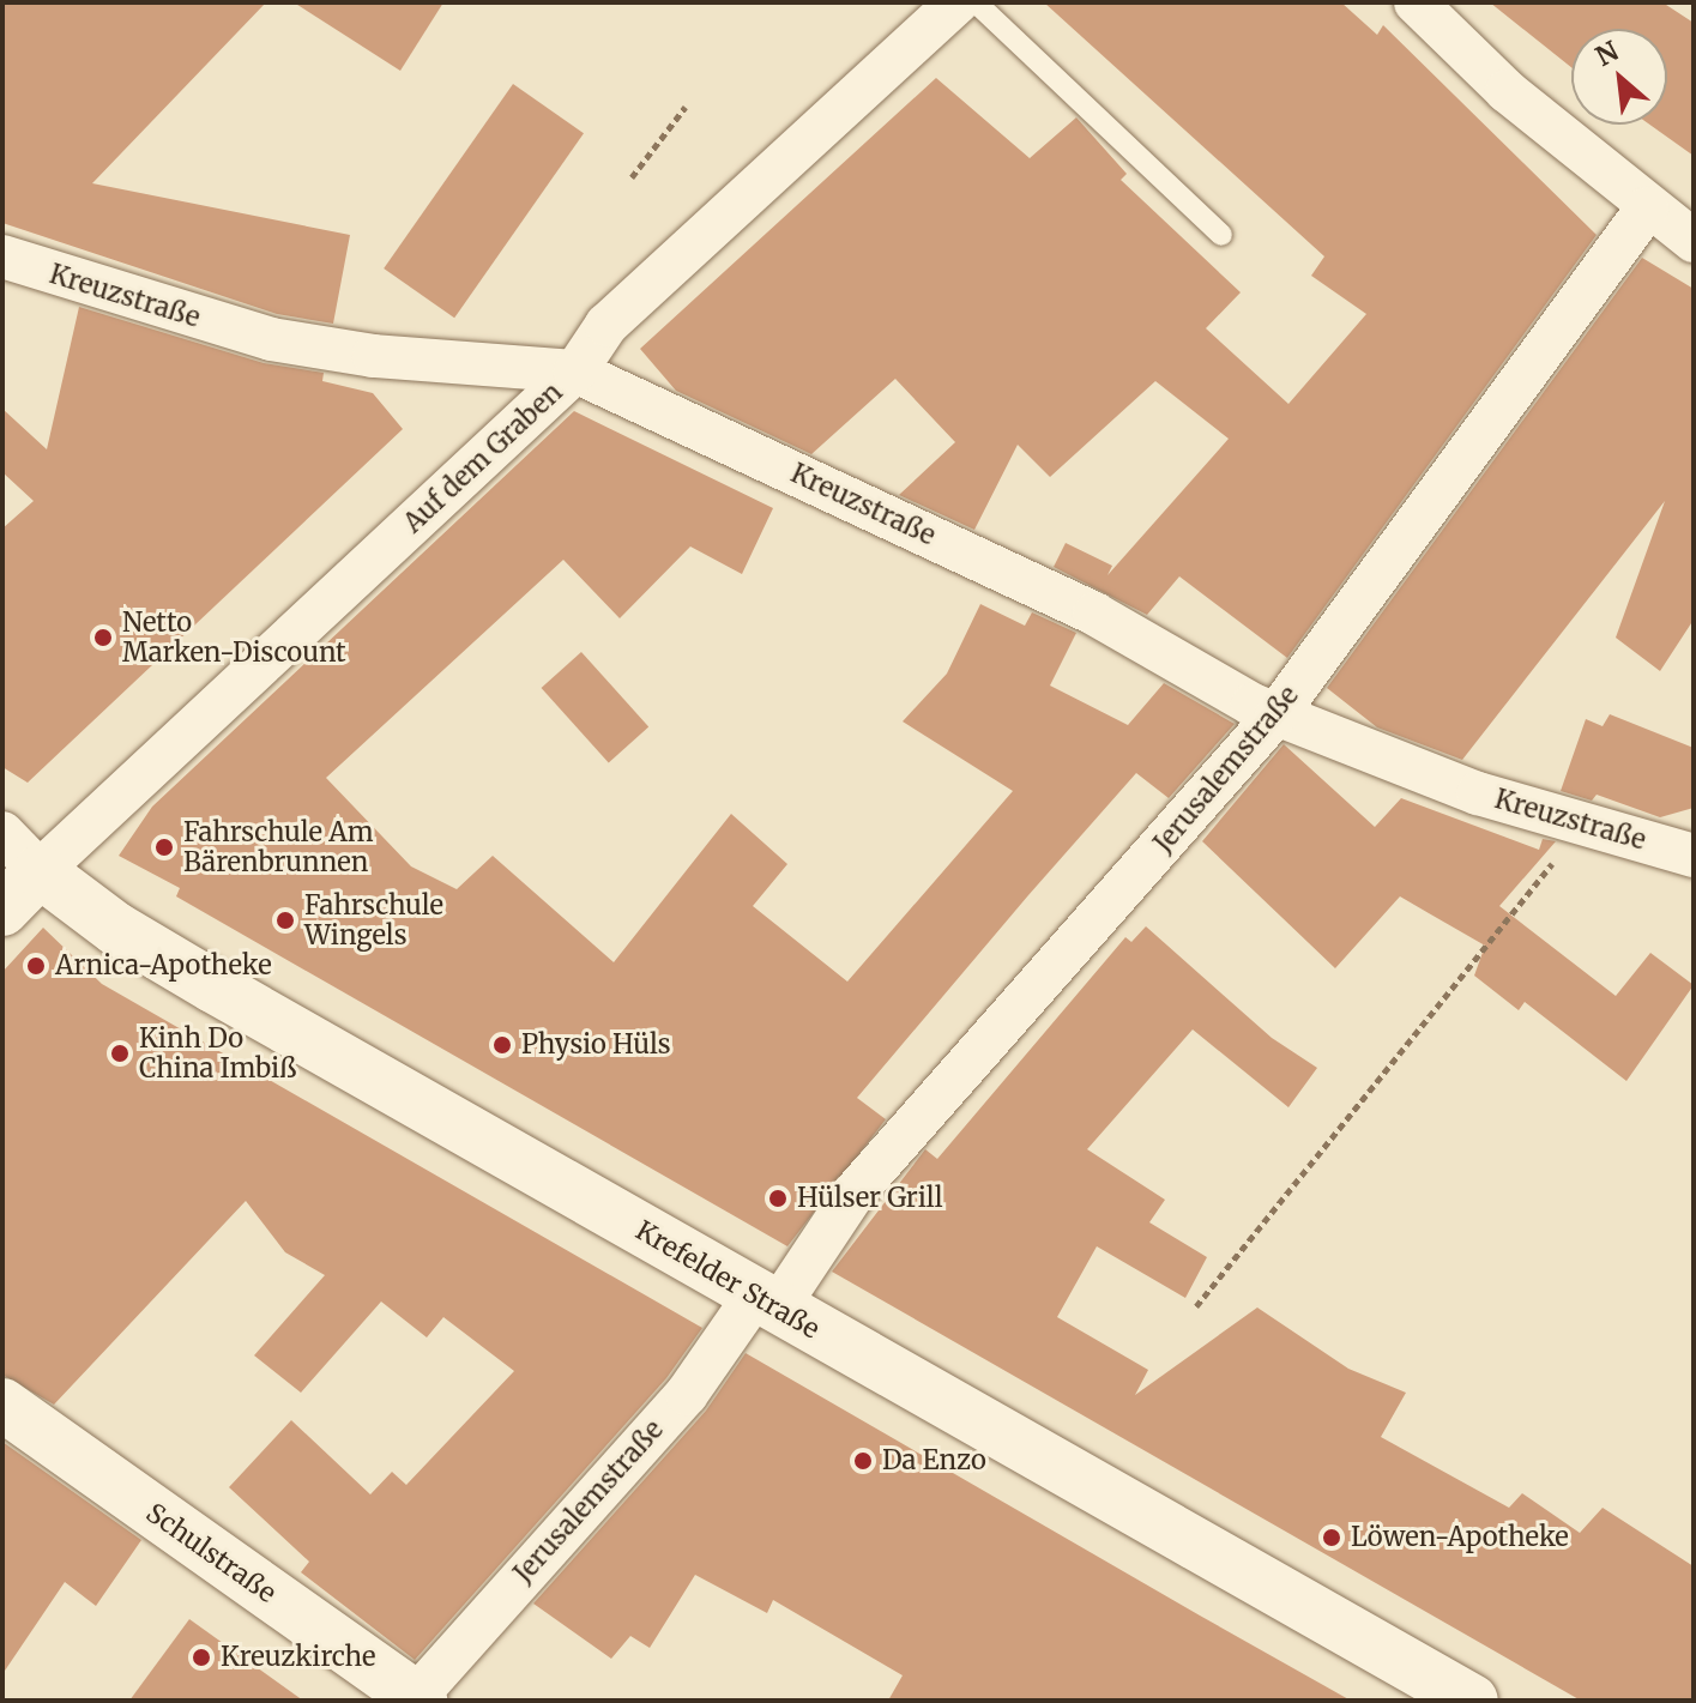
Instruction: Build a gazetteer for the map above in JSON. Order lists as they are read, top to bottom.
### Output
{
  "streets": {
    "street": [
      "Kreuzstraße",
      "Auf dem Graben",
      "Jerusalemstraße",
      "Krefelder Straße",
      "Schulstraße"
    ]
  },
  "crossings": [
    ["Kreuzstraße", "Auf dem Graben"],
    ["Kreuzstraße", "Jerusalemstraße"],
    ["Auf dem Graben", "Krefelder Straße"],
    ["Jerusalemstraße", "Krefelder Straße"],
    ["Jerusalemstraße", "Schulstraße"]
  ],
  "places": [
    "Netto Marken-Discount",
    "Fahrschule Am Bärenbrunnen",
    "Fahrschule Wingels",
    "Arnica-Apotheke",
    "Physio Hüls",
    "Kinh Do China Imbiß",
    "Hülser Grill",
    "Da Enzo",
    "Löwen-Apotheke",
    "Kreuzkirche"
  ],
  "north": "top left"
}
